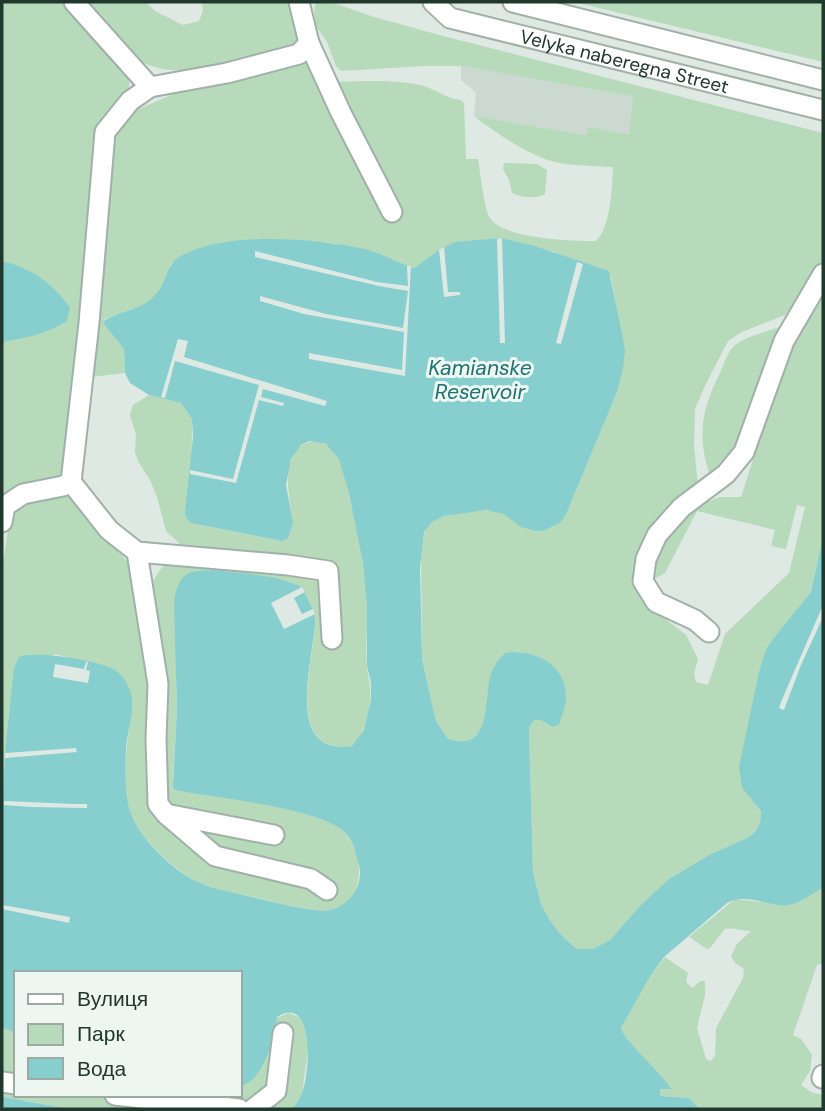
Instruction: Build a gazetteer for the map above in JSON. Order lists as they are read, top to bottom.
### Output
{
  "streets": {
    "street": ["Velyka naberegna Street"]
  },
  "water": ["Kamianske Reservoir"],
  "legend": ["Вулиця", "Парк", "Вода"]
}
